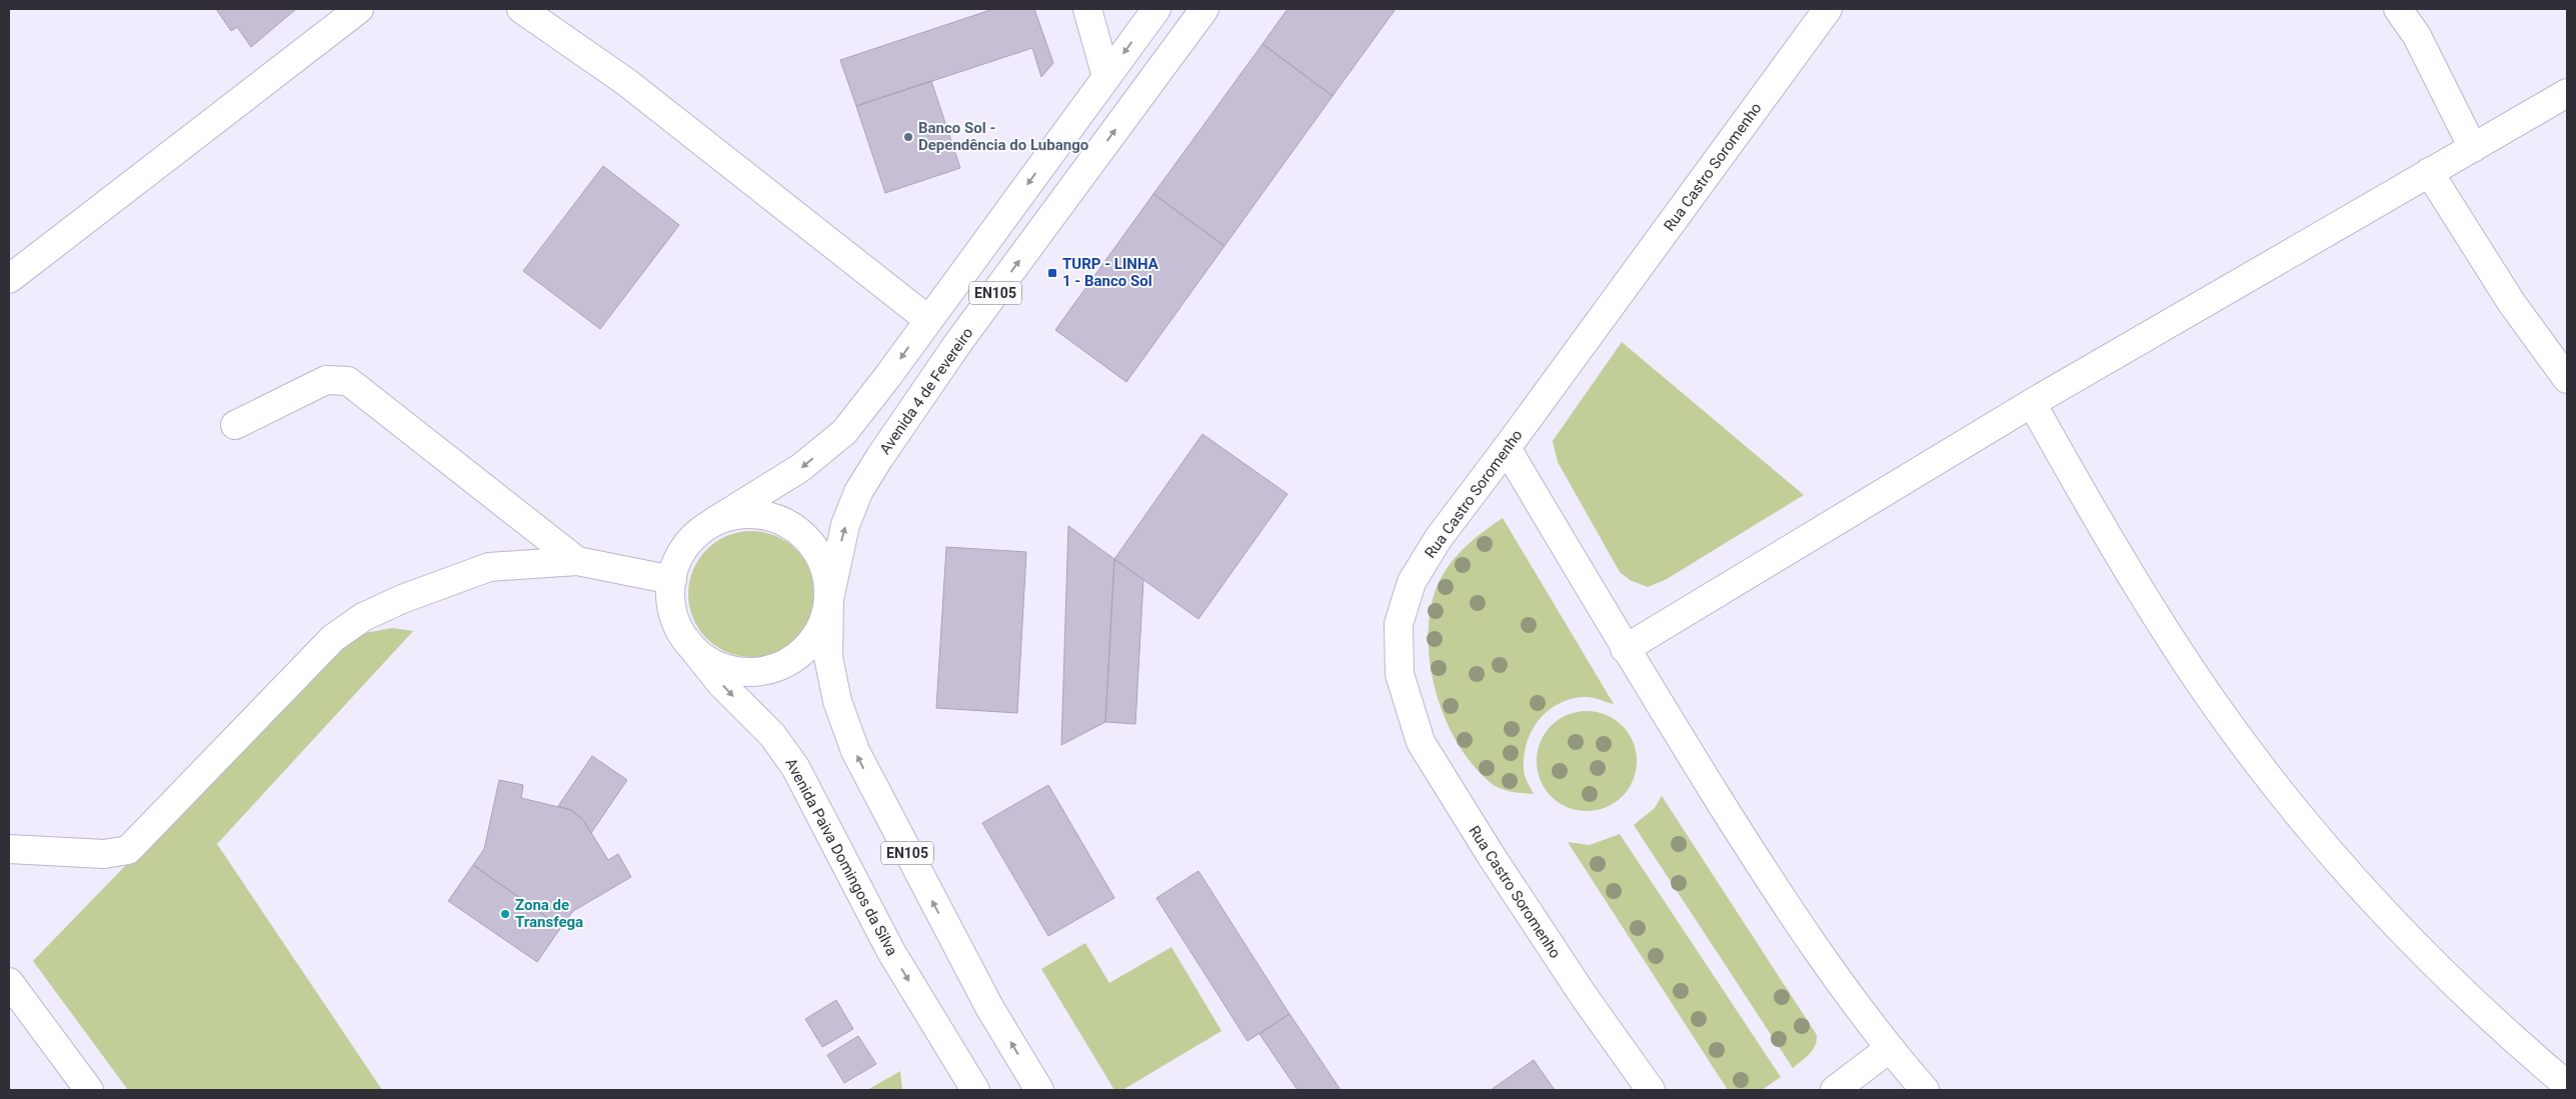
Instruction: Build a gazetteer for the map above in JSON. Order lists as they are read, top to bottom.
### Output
{
  "streets": {
    "street": [
      "Rua Castro Soromenho",
      "EN105",
      "Avenida 4 de Fevereiro",
      "Avenida Paiva Domingos da Silva"
    ]
  },
  "crossings": [
    ["EN105", "Avenida 4 de Fevereiro"],
    ["EN105", "Avenida Paiva Domingos da Silva"],
    ["Avenida 4 de Fevereiro", "Avenida Paiva Domingos da Silva"]
  ],
  "places": {
    "other": ["Banco Sol - Dependência do Lubango", "Zona de Transfega"],
    "transit": ["TURP - LINHA 1 - Banco Sol"]
  }
}
